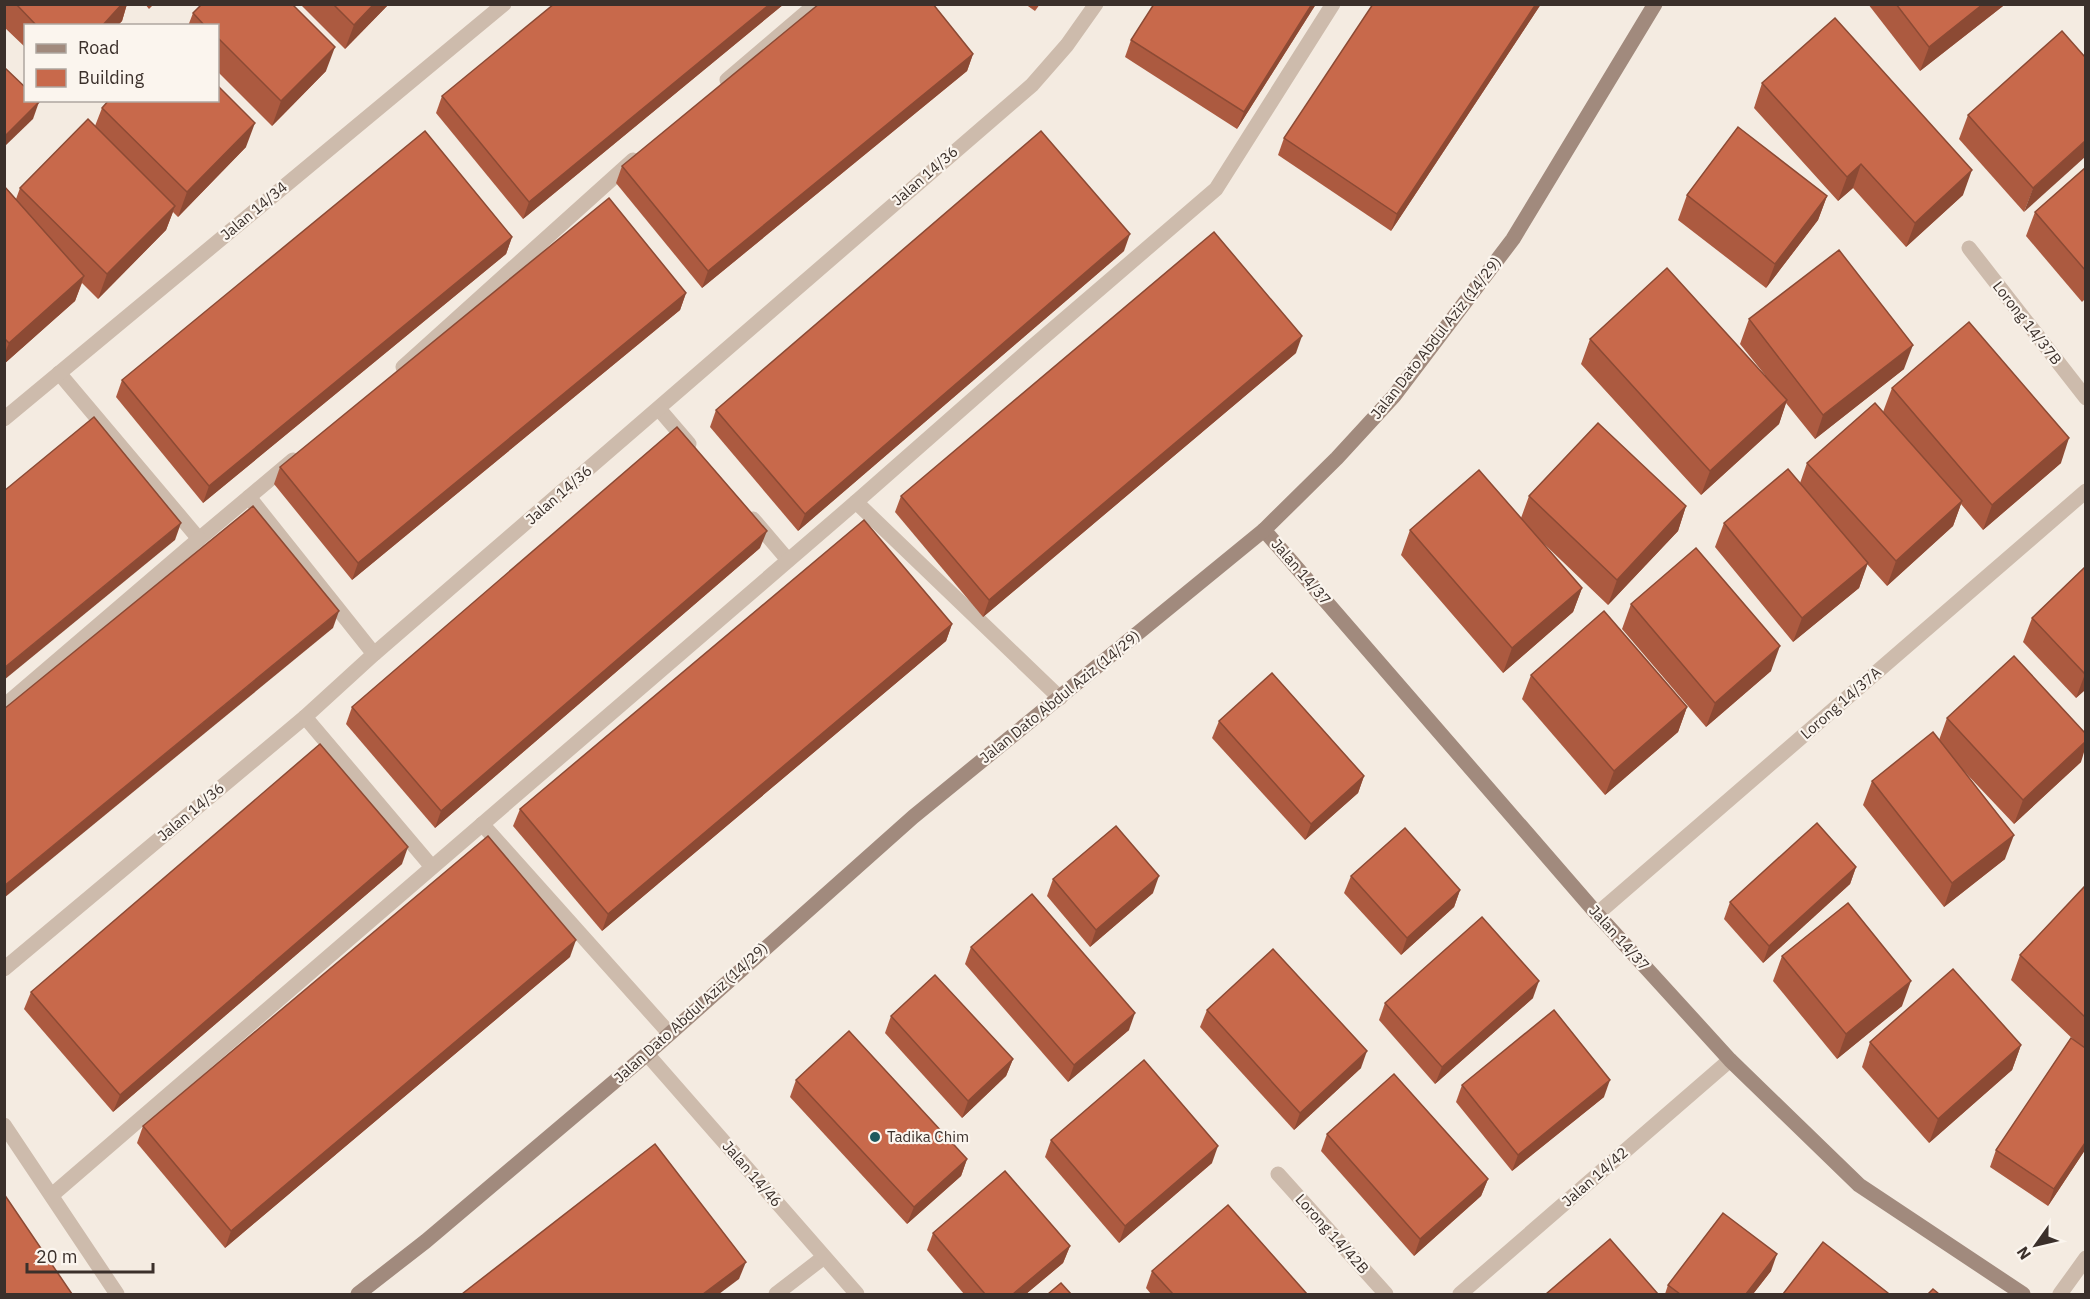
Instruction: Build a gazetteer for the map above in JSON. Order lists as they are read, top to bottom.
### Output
{
  "streets": {
    "street": [
      "Jalan 14/36",
      "Jalan 14/34",
      "Lorong 14/37B",
      "Jalan Dato Abdul Aziz (14/29)",
      "Jalan 14/37",
      "Lorong 14/37A",
      "Jalan 14/46",
      "Jalan 14/42",
      "Lorong 14/42B"
    ]
  },
  "crossings": [
    ["Jalan Dato Abdul Aziz (14/29)", "Jalan 14/37"],
    ["Jalan Dato Abdul Aziz (14/29)", "Jalan 14/46"],
    ["Jalan 14/37", "Lorong 14/37A"],
    ["Jalan 14/37", "Jalan 14/42"]
  ],
  "places": ["Tadika Chim"],
  "legend": ["Road", "Building"],
  "scale_bar": "20 m",
  "north": "bottom left"
}
